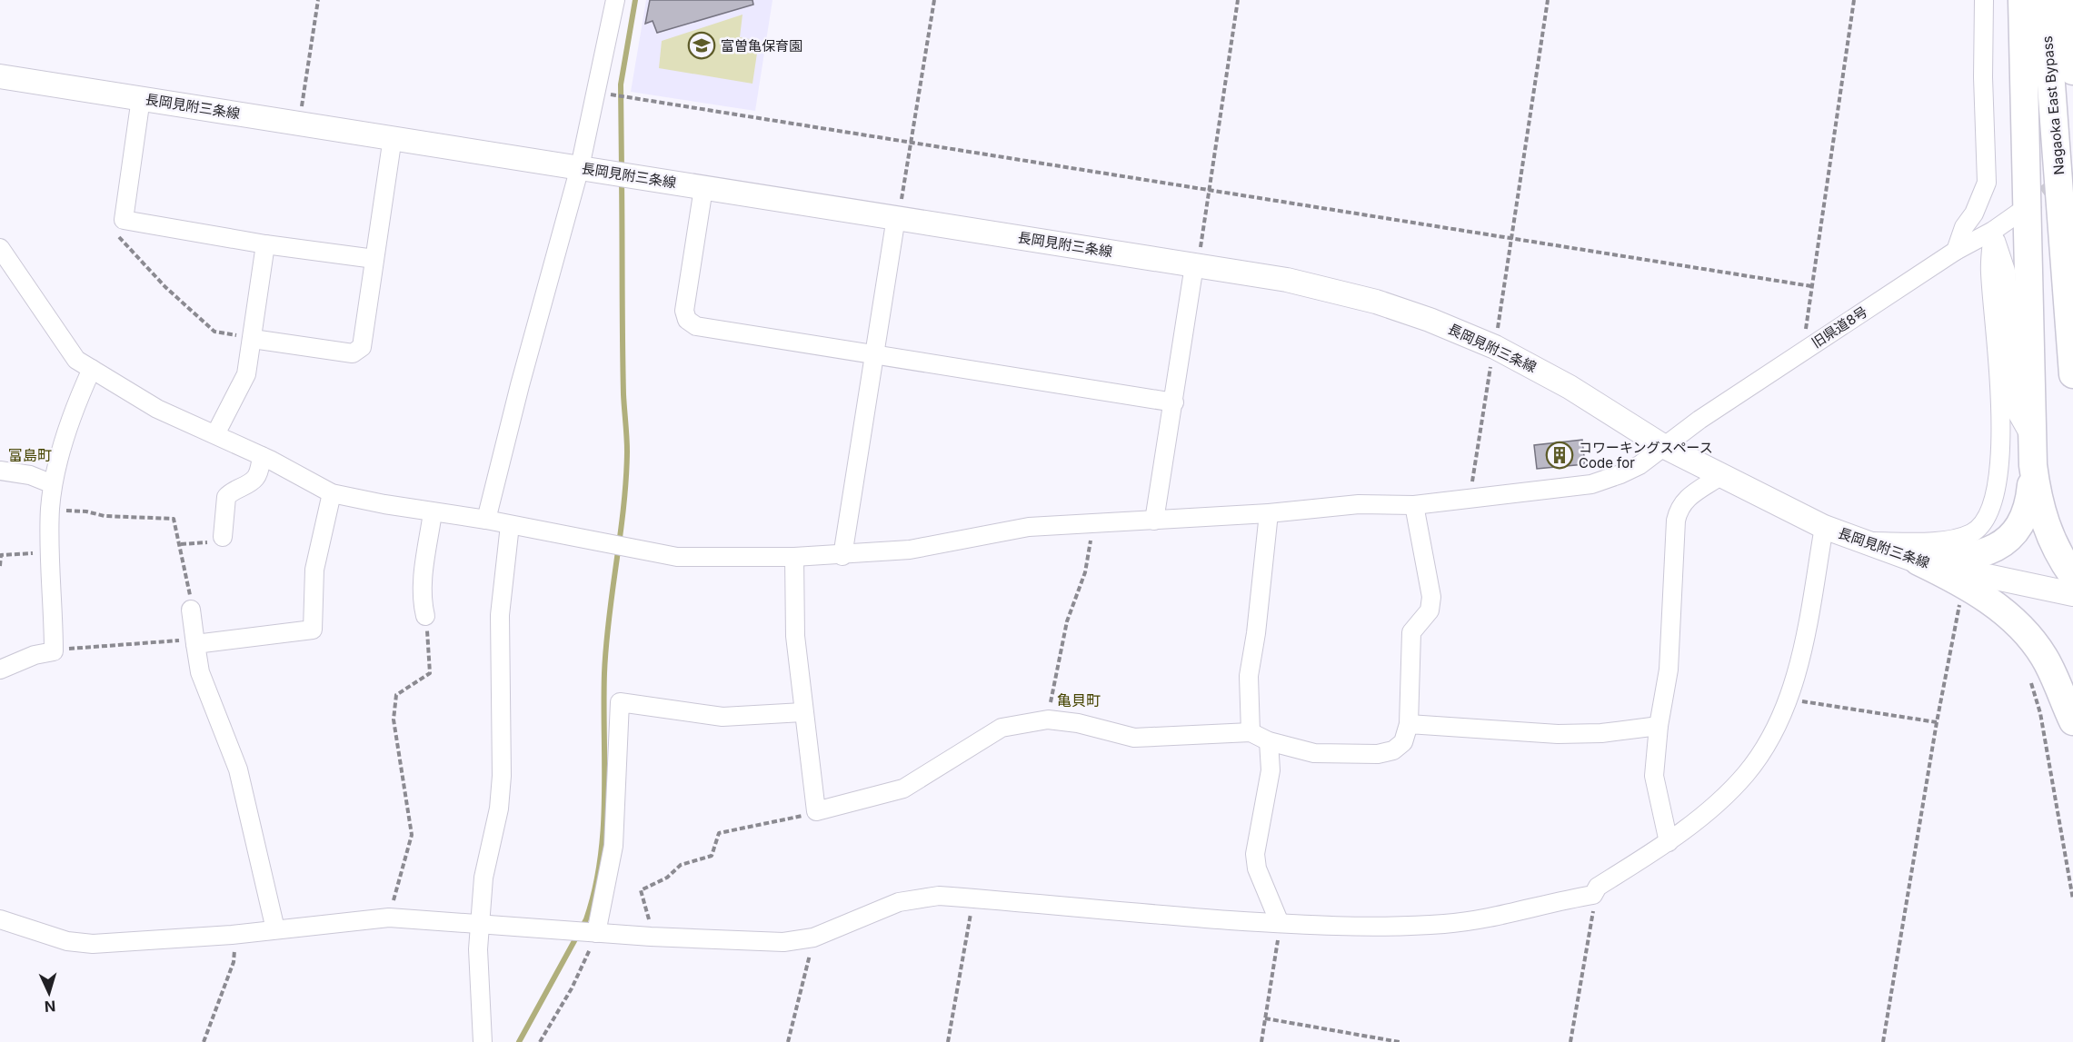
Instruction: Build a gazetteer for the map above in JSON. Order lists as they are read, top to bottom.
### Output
{
  "streets": {
    "highway": ["Nagaoka East Bypass"],
    "main road": ["長岡見附三条線"],
    "street": ["旧県道8号"]
  },
  "crossings": [
    ["長岡見附三条線", "旧県道8号"]
  ],
  "districts": ["富島町", "亀貝町"],
  "places": {
    "school or university": ["富曽亀保育園"],
    "building": ["コワーキングスペース Code for"]
  },
  "north": "bottom"
}
